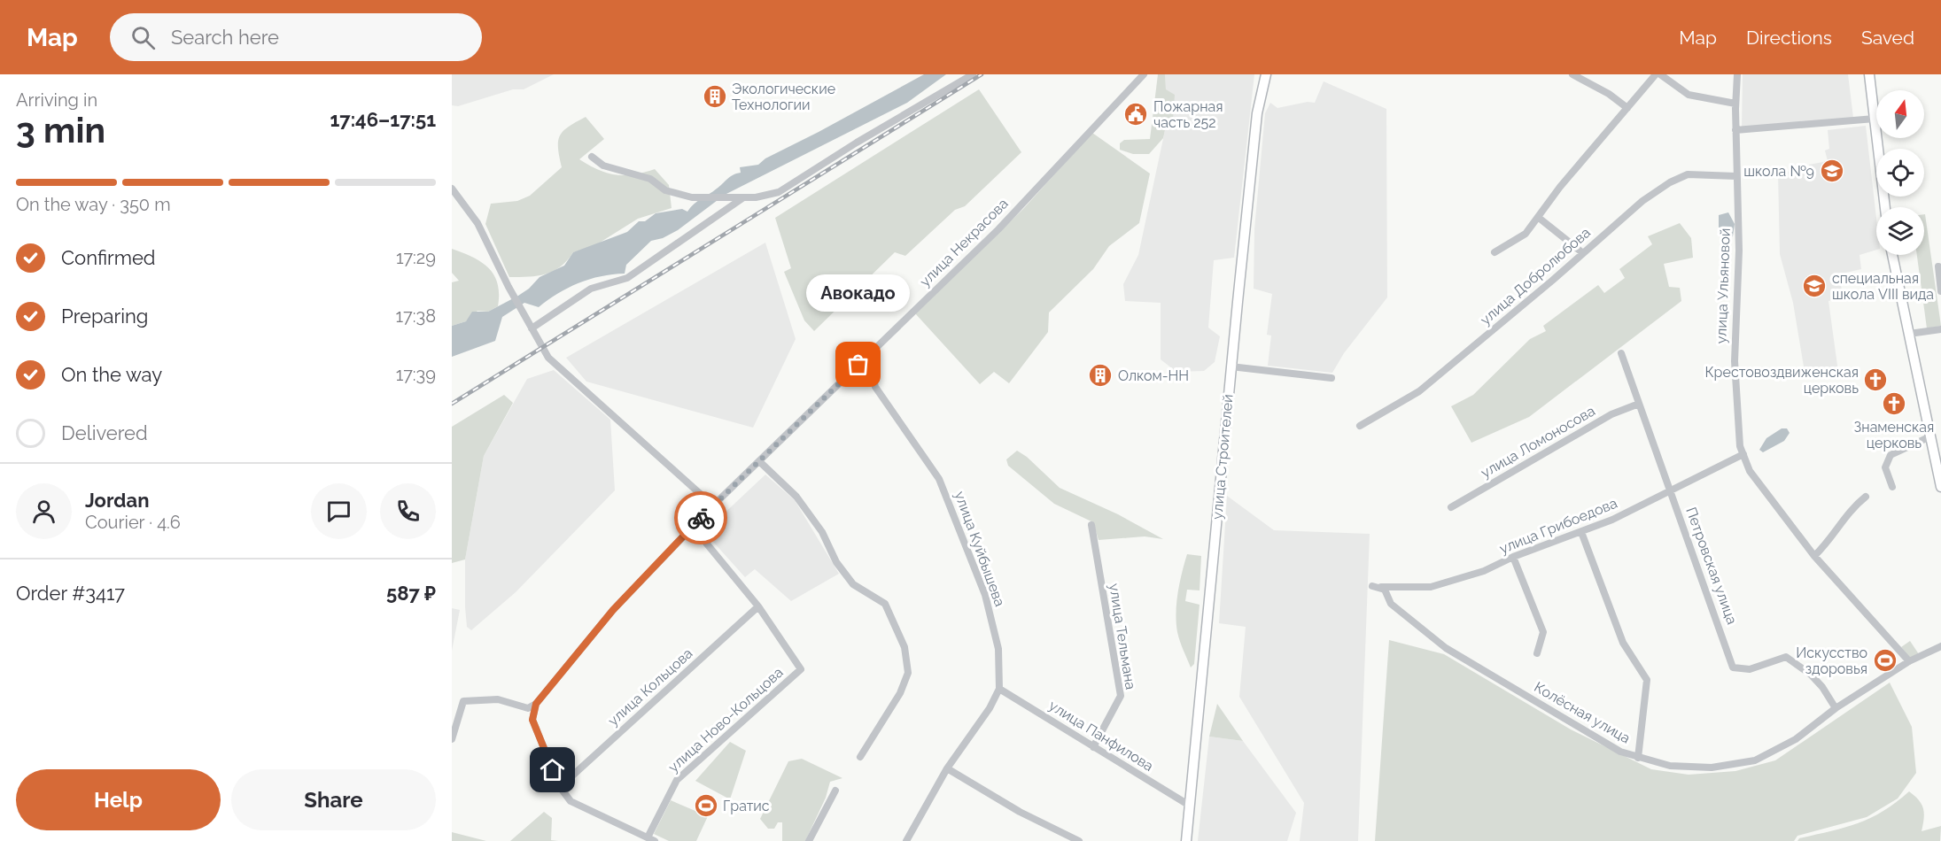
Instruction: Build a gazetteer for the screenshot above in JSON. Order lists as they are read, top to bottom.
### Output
{
  "streets": {
    "main road": ["улица Строителей"],
    "street": [
      "улица Некрасова",
      "улица Добролюбова",
      "улица Ульяновой",
      "улица Ломоносова",
      "улица Грибоедова",
      "улица Куйбышева",
      "Петровская улица",
      "улица Тельмана",
      "улица Кольцова",
      "Колёсная улица",
      "улица Ново-Кольцова",
      "улица Панфилова"
    ]
  },
  "crossings": [
    ["улица Некрасова", "улица Куйбышева"],
    ["улица Некрасова", "улица Ново-Кольцова"],
    ["улица Добролюбова", "улица Ульяновой"],
    ["улица Ульяновой", "улица Грибоедова"],
    ["улица Ульяновой", "Колёсная улица"],
    ["улица Ломоносова", "Петровская улица"],
    ["улица Строителей", "улица Панфилова"],
    ["улица Грибоедова", "Петровская улица"],
    ["улица Грибоедова", "Колёсная улица"],
    ["улица Куйбышева", "улица Панфилова"],
    ["Петровская улица", "Колёсная улица"],
    ["улица Тельмана", "улица Панфилова"],
    ["улица Кольцова", "улица Ново-Кольцова"]
  ],
  "places": {
    "building": ["Экологические Технологии", "Олком-НН"],
    "public building": ["Пожарная часть 252"],
    "school or university": ["школа №9", "специальная школа VIII вида"],
    "other": ["Авокадо"],
    "church": ["Крестовоздвиженская церковь", "Знаменская церковь"],
    "sports": ["Искусство здоровья", "Гратис"]
  },
  "north": "top",
  "page": {
    "header": "Map",
    "search": "Search here",
    "nav": ["Map", "Directions", "Saved"],
    "heading": ["3 min", "Arriving in", "17:46–17:51"],
    "panel": [
      "Jordan",
      "Courier · 4.6",
      "Order #3417",
      "587 ₽"
    ],
    "bar": "On the way · 350 m",
    "list": [
      ["Confirmed", "17:29"],
      ["Preparing", "17:38"],
      ["On the way", "17:39"],
      "Delivered"
    ],
    "bubble": "Авокадо",
    "buttons": ["Help", "Share"]
  }
}
